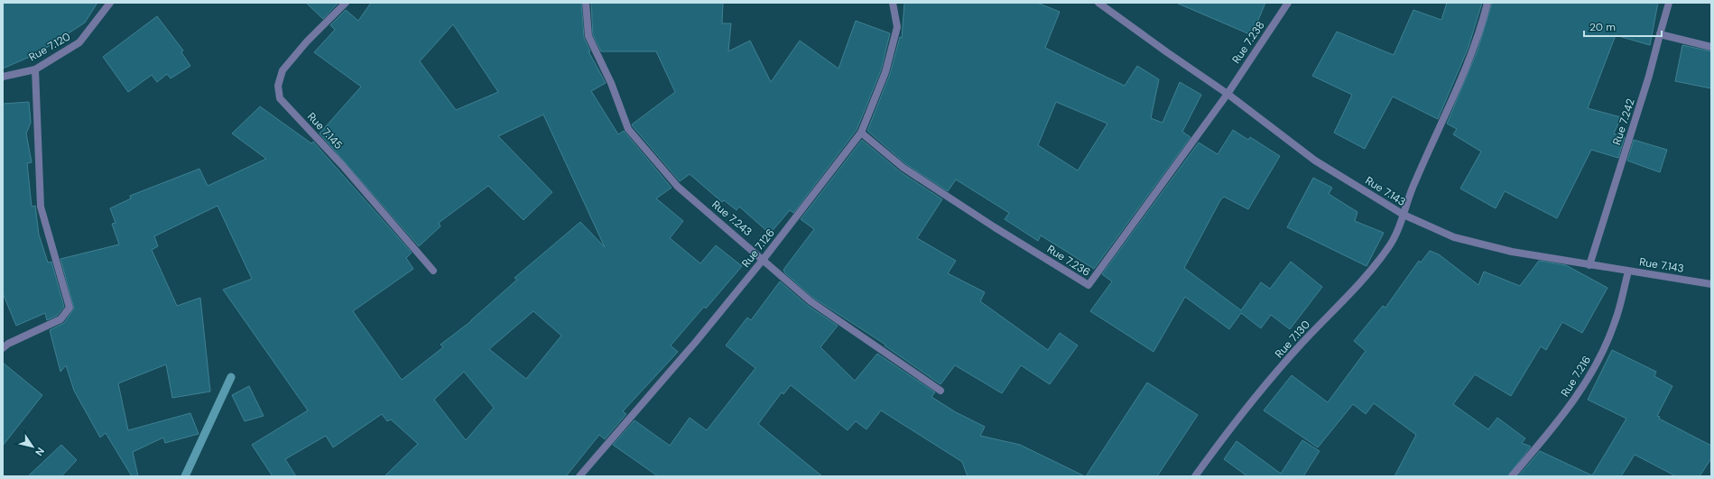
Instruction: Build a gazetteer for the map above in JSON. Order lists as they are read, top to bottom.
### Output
{
  "streets": {
    "street": [
      "Rue 7.238",
      "Rue 7.120",
      "Rue 7.242",
      "Rue 7.145",
      "Rue 7.143",
      "Rue 7.243",
      "Rue 7.126",
      "Rue 7.236",
      "Rue 7.130",
      "Rue 7.216"
    ]
  },
  "crossings": [
    ["Rue 7.238", "Rue 7.143"],
    ["Rue 7.238", "Rue 7.236"],
    ["Rue 7.242", "Rue 7.143"],
    ["Rue 7.143", "Rue 7.236"],
    ["Rue 7.143", "Rue 7.130"],
    ["Rue 7.143", "Rue 7.216"],
    ["Rue 7.243", "Rue 7.126"],
    ["Rue 7.126", "Rue 7.236"]
  ],
  "scale_bar": "20 m",
  "north": "bottom right"
}
